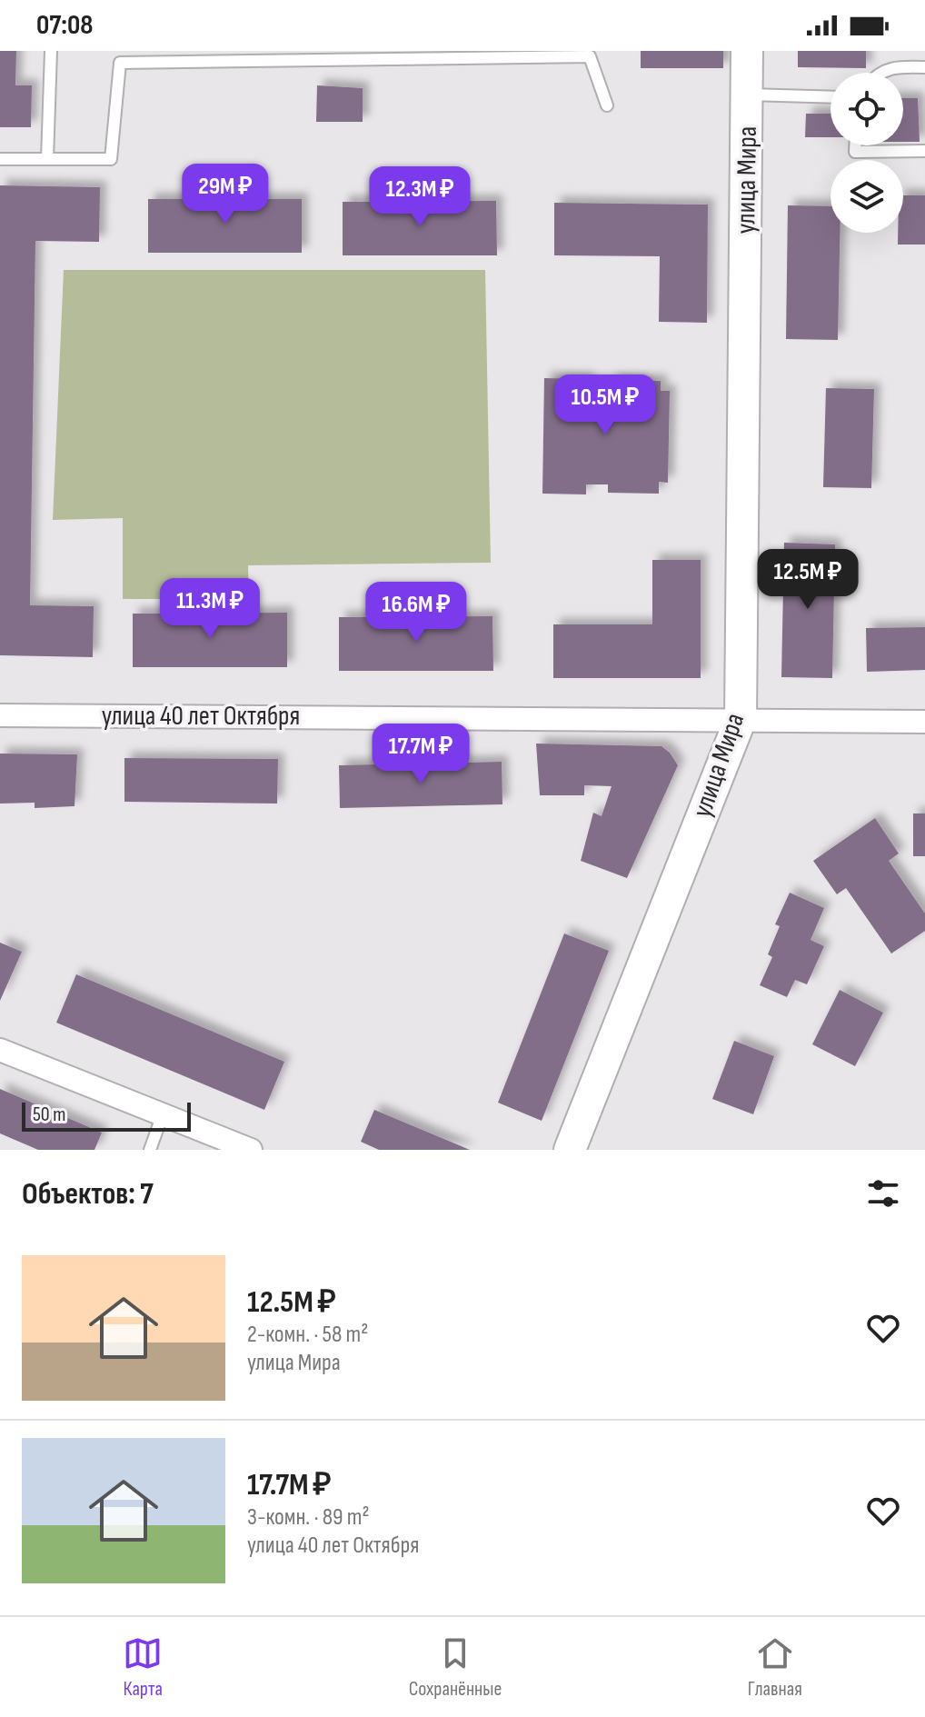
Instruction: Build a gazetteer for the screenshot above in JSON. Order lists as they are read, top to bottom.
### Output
{
  "streets": {
    "street": ["улица Мира", "улица 40 лет Октября"]
  },
  "crossings": [
    ["улица Мира", "улица 40 лет Октября"]
  ],
  "scale_bar": "50 m",
  "page": {
    "status": "07:08",
    "price": [
      "29M ₽",
      "12.3M ₽",
      "10.5M ₽",
      "12.5M ₽",
      "11.3M ₽",
      "16.6M ₽",
      "17.7M ₽"
    ],
    "scale": "50 m",
    "heading": "Объектов: 7",
    "list": [
      {
        "name": "12.5M ₽",
        "note": "2-комн. · 58 m² · улица Мира"
      },
      {
        "name": "17.7M ₽",
        "note": "3-комн. · 89 m² · улица 40 лет Октября"
      }
    ],
    "tabs": ["Карта", "Сохранённые", "Главная"]
  }
}
